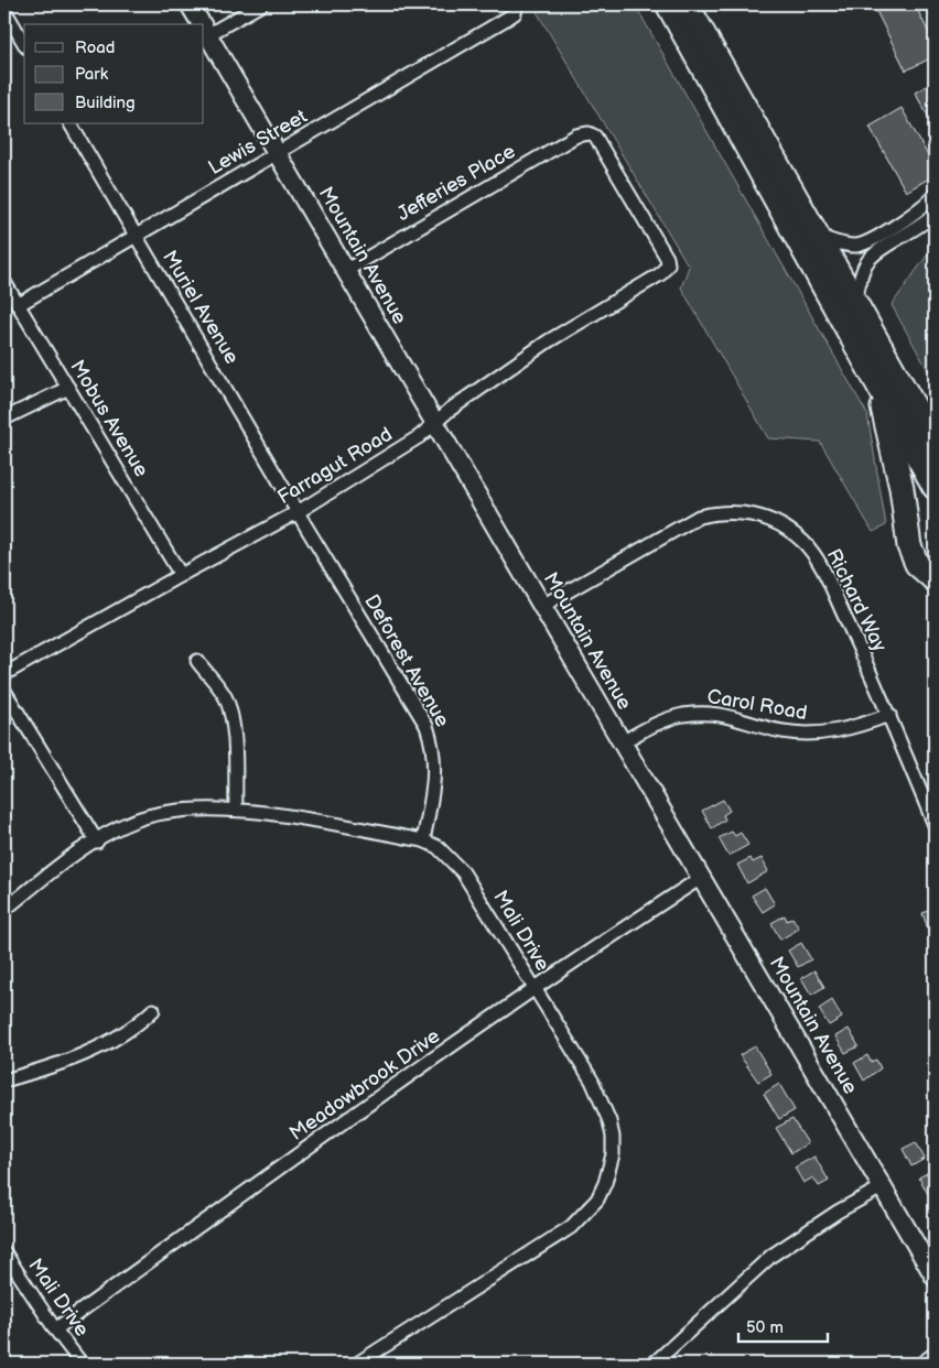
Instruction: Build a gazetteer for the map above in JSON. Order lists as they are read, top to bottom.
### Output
{
  "streets": {
    "street": [
      "Lewis Street",
      "Jefferies Place",
      "Mountain Avenue",
      "Muriel Avenue",
      "Mobus Avenue",
      "Farragut Road",
      "Richard Way",
      "Deforest Avenue",
      "Carol Road",
      "Mali Drive",
      "Meadowbrook Drive"
    ]
  },
  "crossings": [
    ["Lewis Street", "Mountain Avenue"],
    ["Lewis Street", "Muriel Avenue"],
    ["Lewis Street", "Mobus Avenue"],
    ["Jefferies Place", "Mountain Avenue"],
    ["Jefferies Place", "Farragut Road"],
    ["Mountain Avenue", "Farragut Road"],
    ["Mountain Avenue", "Richard Way"],
    ["Mountain Avenue", "Carol Road"],
    ["Mountain Avenue", "Meadowbrook Drive"],
    ["Muriel Avenue", "Farragut Road"],
    ["Muriel Avenue", "Deforest Avenue"],
    ["Mobus Avenue", "Farragut Road"],
    ["Farragut Road", "Deforest Avenue"],
    ["Richard Way", "Carol Road"],
    ["Deforest Avenue", "Mali Drive"],
    ["Mali Drive", "Meadowbrook Drive"]
  ],
  "legend": ["Road", "Park", "Building"],
  "scale_bar": "50 m"
}
